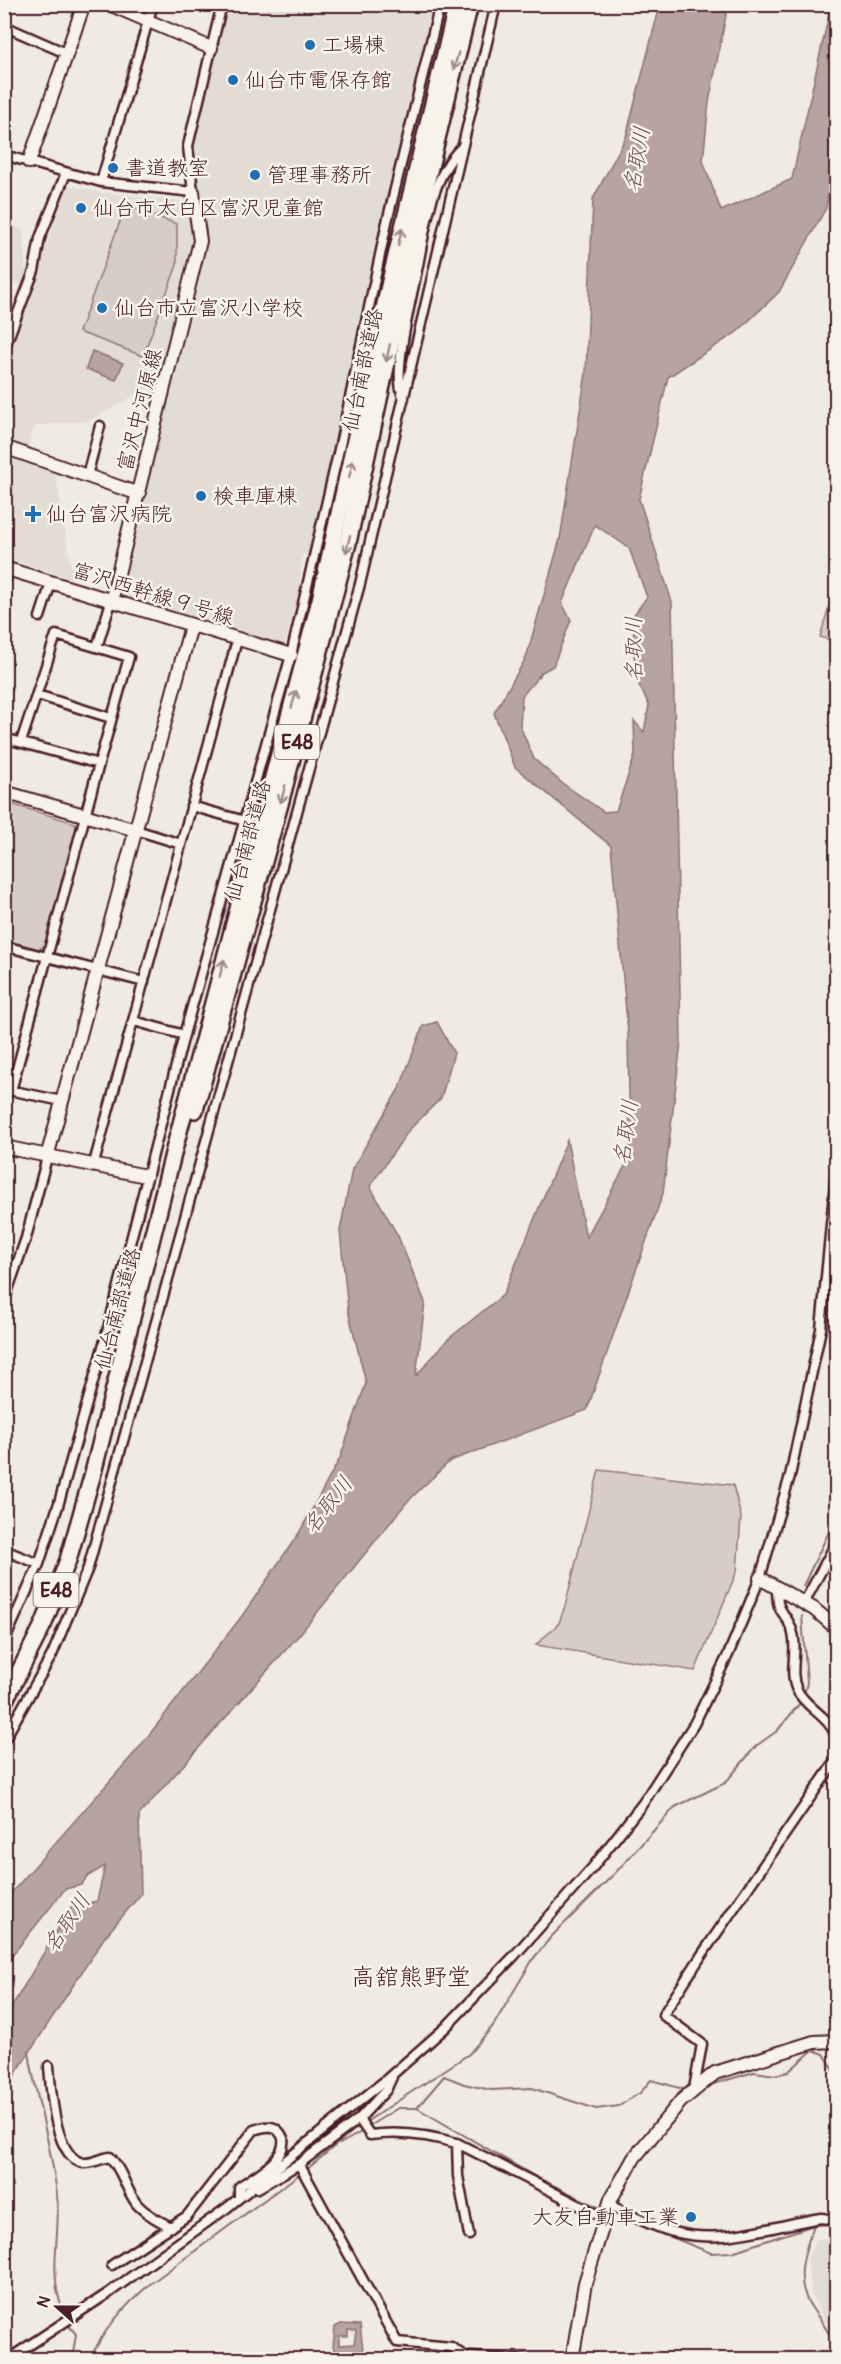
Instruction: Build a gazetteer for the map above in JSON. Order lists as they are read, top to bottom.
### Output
{
  "streets": {
    "highway": ["仙台南部道路", "E48"],
    "street": ["富沢中河原線", "富沢西幹線９号線"]
  },
  "crossings": [
    ["富沢中河原線", "富沢西幹線９号線"]
  ],
  "districts": ["高舘熊野堂"],
  "water": ["名取川"],
  "places": {
    "other": [
      "工場棟",
      "仙台市電保存館",
      "書道教室",
      "管理事務所",
      "仙台市太白区富沢児童館",
      "仙台市立富沢小学校",
      "検車庫棟",
      "大友自動車工業"
    ],
    "health": ["仙台富沢病院"]
  },
  "north": "left"
}
